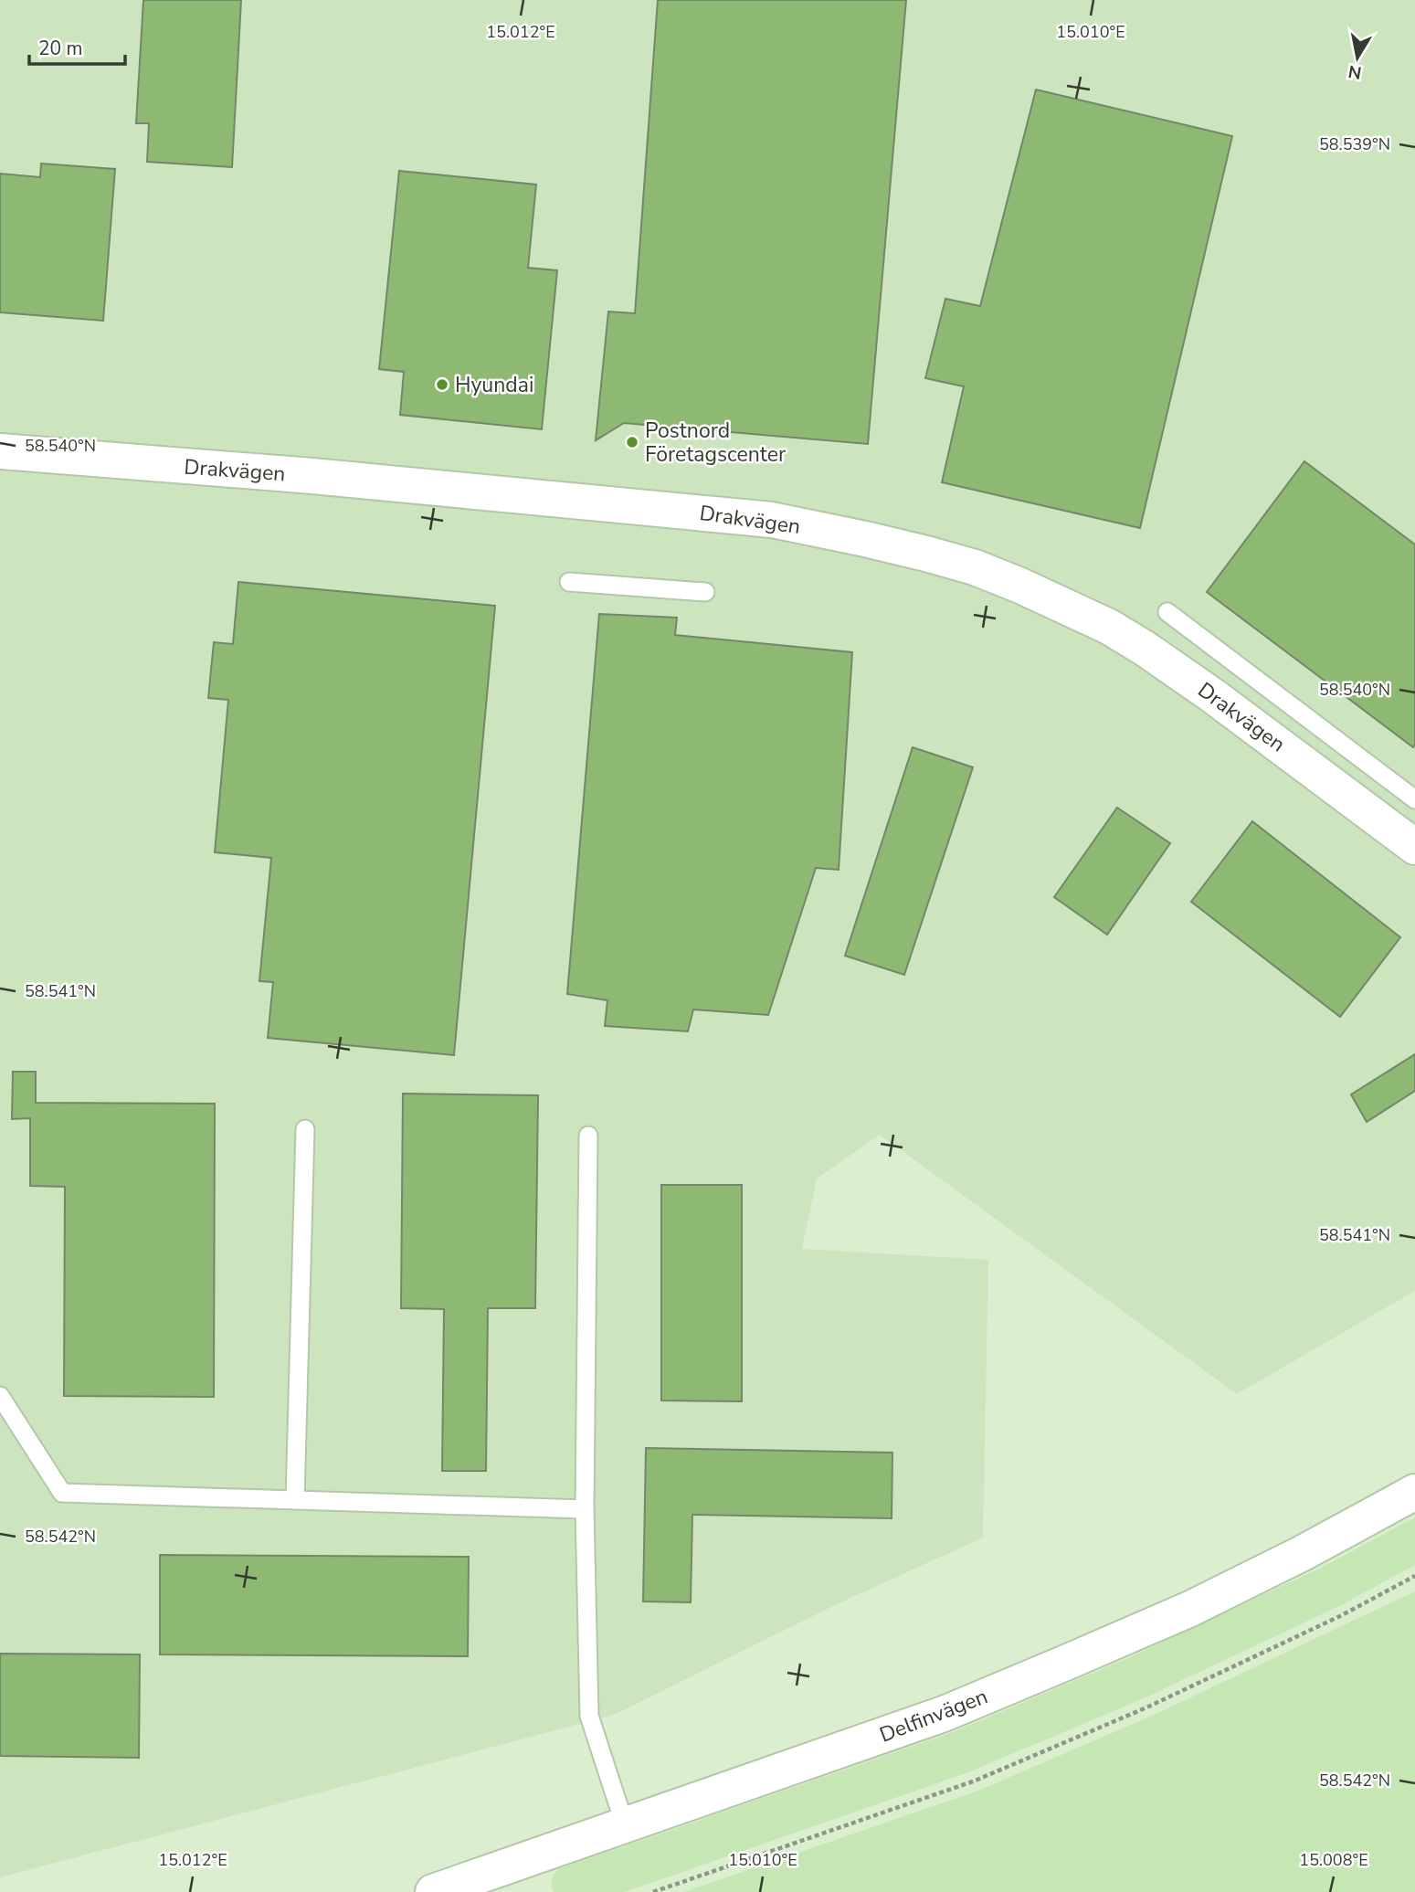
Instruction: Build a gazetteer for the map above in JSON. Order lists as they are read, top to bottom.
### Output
{
  "streets": {
    "street": ["Drakvägen", "Delfinvägen"]
  },
  "places": ["Hyundai", "Postnord Företagscenter"],
  "scale_bar": "20 m",
  "north": "bottom",
  "coordinates": [
    "15.012°E",
    "15.010°E",
    "58.539°N",
    "58.540°N",
    "58.541°N",
    "58.542°N",
    "15.008°E"
  ]
}
